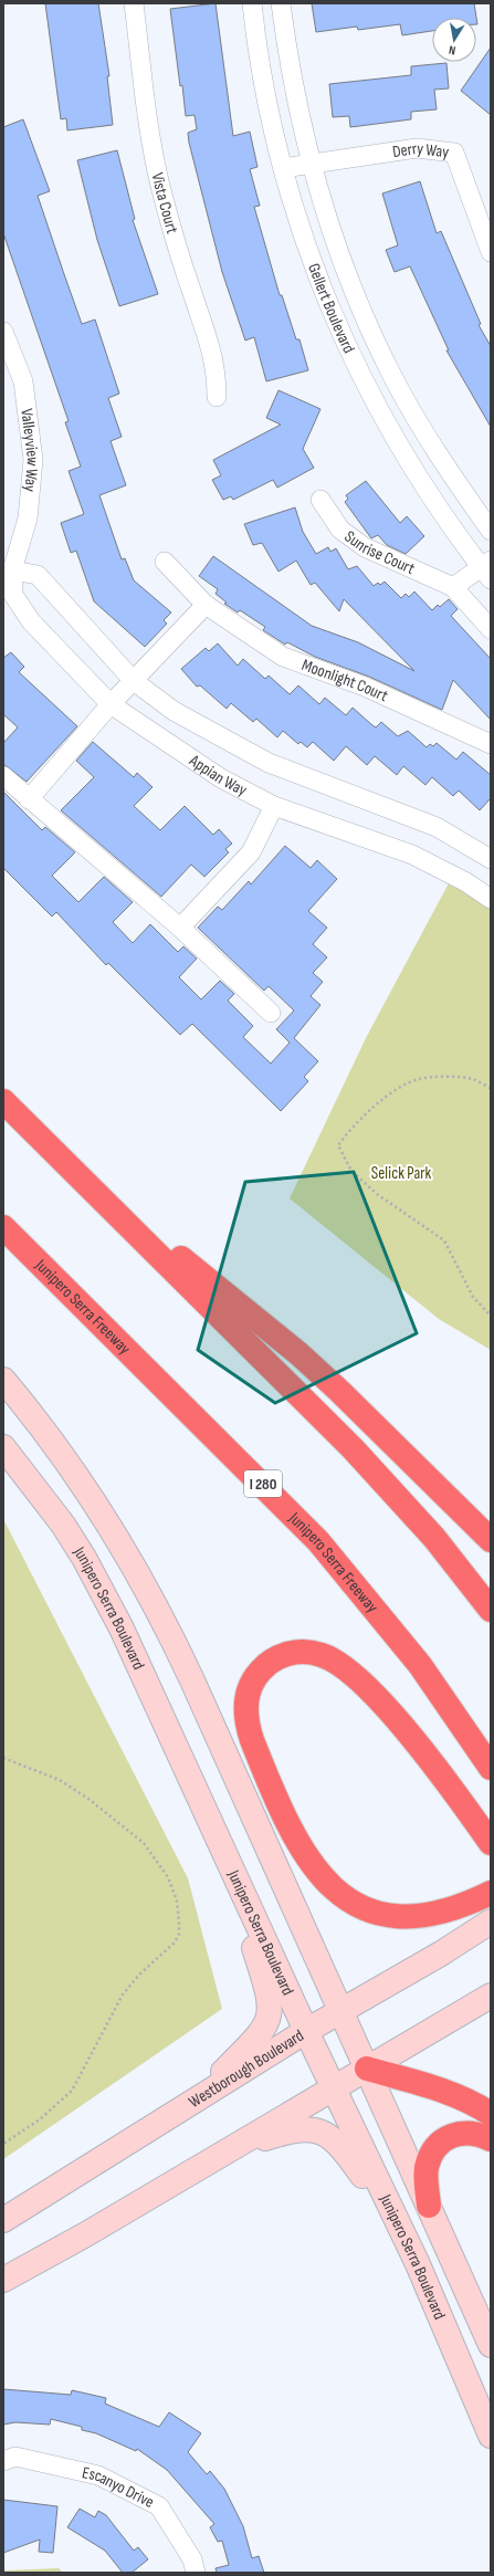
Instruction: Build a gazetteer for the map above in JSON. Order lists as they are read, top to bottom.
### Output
{
  "streets": {
    "highway": ["Junipero Serra Freeway", "I 280"],
    "main road": ["Junipero Serra Boulevard", "Westborough Boulevard"],
    "street": [
      "Derry Way",
      "Vista Court",
      "Gellert Boulevard",
      "Valleyview Way",
      "Sunrise Court",
      "Moonlight Court",
      "Appian Way",
      "Escanyo Drive"
    ]
  },
  "crossings": [
    ["Derry Way", "Gellert Boulevard"],
    ["Valleyview Way", "Appian Way"],
    ["Junipero Serra Boulevard", "Westborough Boulevard"]
  ],
  "parks": ["Selick Park"],
  "north": "bottom"
}
